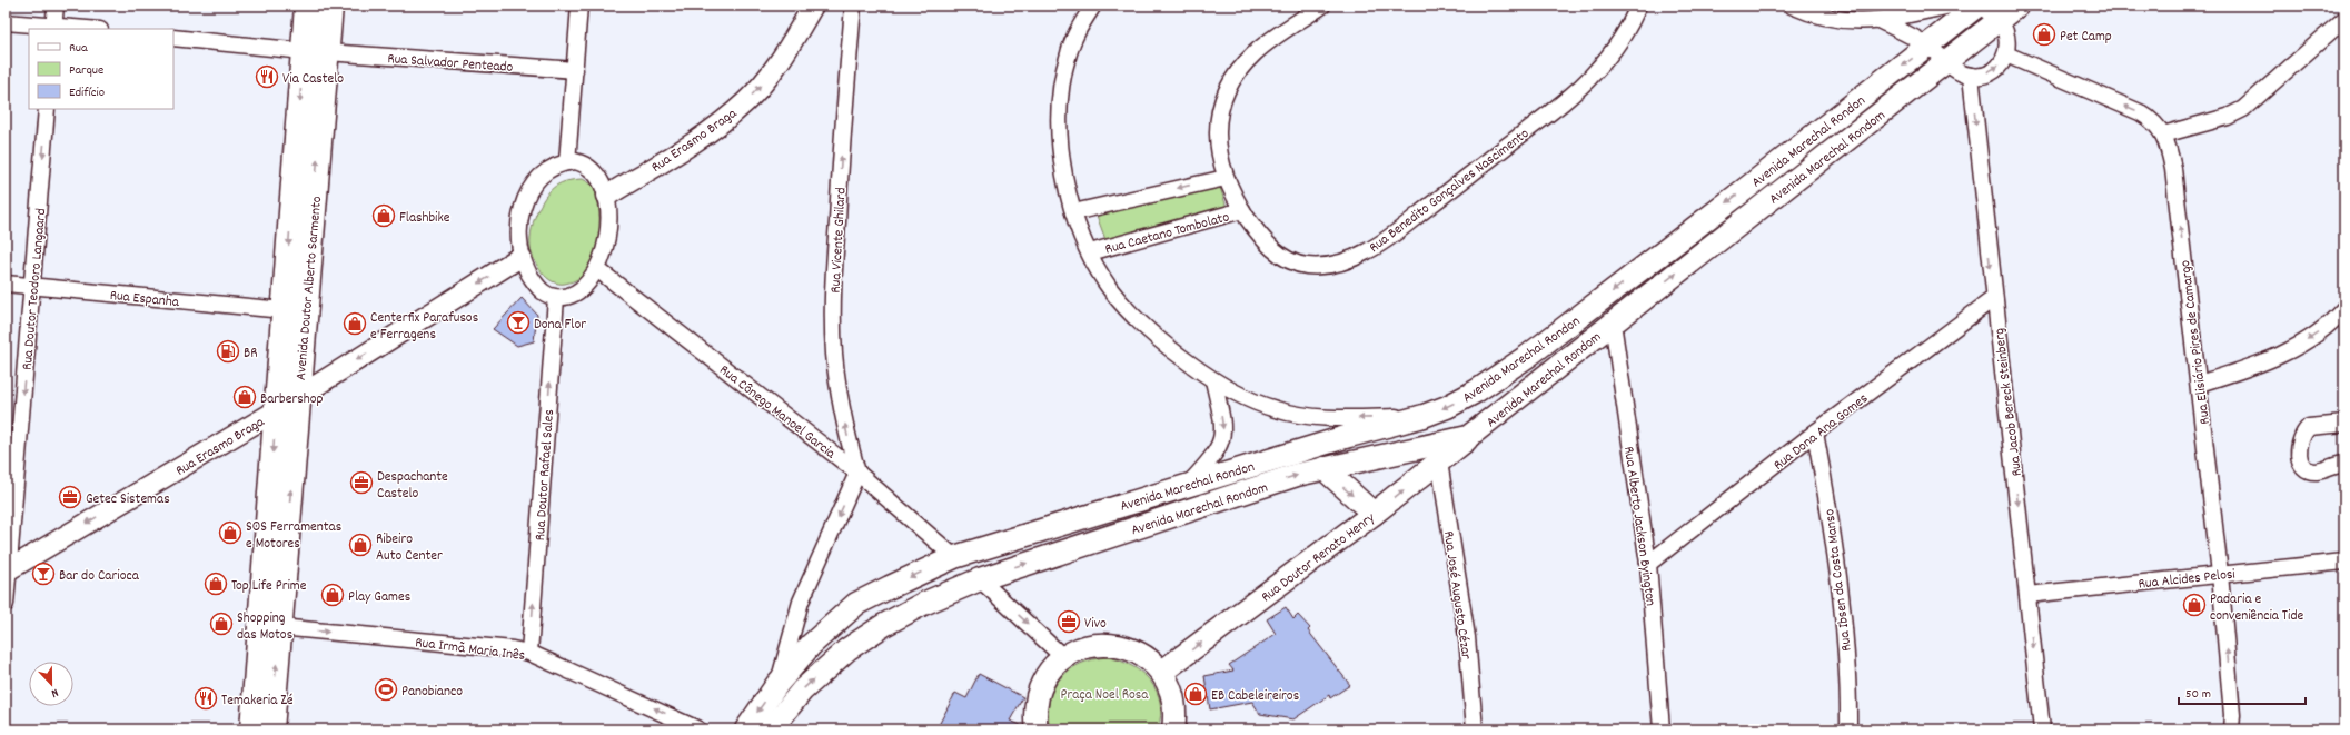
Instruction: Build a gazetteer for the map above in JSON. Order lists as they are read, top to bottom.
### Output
{
  "streets": {
    "main road": [
      "Avenida Marechal Rondon",
      "Avenida Marechal Rondom",
      "Avenida Doutor Alberto Sarmento",
      "Rua Doutor Renato Henry"
    ],
    "street": [
      "Rua Salvador Penteado",
      "Rua Erasmo Braga",
      "Rua Benedito Gonçalves Nascimento",
      "Rua Caetano Tombolato",
      "Rua Vicente Ghilard",
      "Rua Doutor Teodoro Langaard",
      "Rua Espanha",
      "Rua Elisiário Pires de Camargo",
      "Rua Jacob Bereck Steinberg",
      "Rua Cônego Manoel Garcia",
      "Rua Dona Ana Gomes",
      "Rua Doutor Rafael Sales",
      "Rua Alberto Jackson Byington",
      "Rua Alcides Pelosi",
      "Rua Ibsen da Costa Manso",
      "Rua José Augusto Cézar",
      "Rua Irmã Maria Inês"
    ]
  },
  "crossings": [
    ["Rua Salvador Penteado", "Avenida Doutor Alberto Sarmento"],
    ["Rua Erasmo Braga", "Avenida Doutor Alberto Sarmento"],
    ["Rua Erasmo Braga", "Rua Doutor Teodoro Langaard"],
    ["Rua Erasmo Braga", "Rua Cônego Manoel Garcia"],
    ["Rua Erasmo Braga", "Rua Doutor Rafael Sales"],
    ["Avenida Marechal Rondon", "Rua Cônego Manoel Garcia"],
    ["Avenida Marechal Rondom", "Rua Alberto Jackson Byington"],
    ["Avenida Marechal Rondom", "Rua Doutor Renato Henry"],
    ["Rua Benedito Gonçalves Nascimento", "Rua Caetano Tombolato"],
    ["Rua Vicente Ghilard", "Rua Cônego Manoel Garcia"],
    ["Avenida Doutor Alberto Sarmento", "Rua Espanha"],
    ["Avenida Doutor Alberto Sarmento", "Rua Irmã Maria Inês"],
    ["Rua Doutor Teodoro Langaard", "Rua Espanha"],
    ["Rua Elisiário Pires de Camargo", "Rua Alcides Pelosi"],
    ["Rua Jacob Bereck Steinberg", "Rua Dona Ana Gomes"],
    ["Rua Jacob Bereck Steinberg", "Rua Alcides Pelosi"],
    ["Rua Cônego Manoel Garcia", "Rua Doutor Rafael Sales"],
    ["Rua Dona Ana Gomes", "Rua Alberto Jackson Byington"],
    ["Rua Dona Ana Gomes", "Rua Ibsen da Costa Manso"],
    ["Rua Doutor Rafael Sales", "Rua Irmã Maria Inês"],
    ["Rua Doutor Renato Henry", "Rua José Augusto Cézar"]
  ],
  "one_way": [
    "Avenida Marechal Rondon",
    "Avenida Marechal Rondom",
    "Rua Vicente Ghilard",
    "Rua Doutor Teodoro Langaard",
    "Rua Elisiário Pires de Camargo",
    "Rua Jacob Bereck Steinberg",
    "Rua Doutor Rafael Sales",
    "Rua Doutor Renato Henry"
  ],
  "parks": ["Praça Noel Rosa"],
  "places": {
    "shop": [
      "Pet Camp",
      "Flashbike",
      "Centerfix Parafusos e Ferragens",
      "Barbershop",
      "SOS Ferramentas e Motores",
      "Ribeiro Auto Center",
      "Top Life Prime",
      "Play Games",
      "Padaria e conveniência Tide",
      "Shopping das Motos",
      "EB Cabeleireiros"
    ],
    "restaurant": ["Via Castelo", "Temakeria Zé"],
    "bar": ["Dona Flor", "Bar do Carioca"],
    "fuel station": ["BR"],
    "office": ["Despachante Castelo", "Getec Sistemas", "Vivo"],
    "sports": ["Panobianco"]
  },
  "legend": ["Rua", "Parque", "Edifício"],
  "scale_bar": "50 m",
  "north": "bottom"
}
